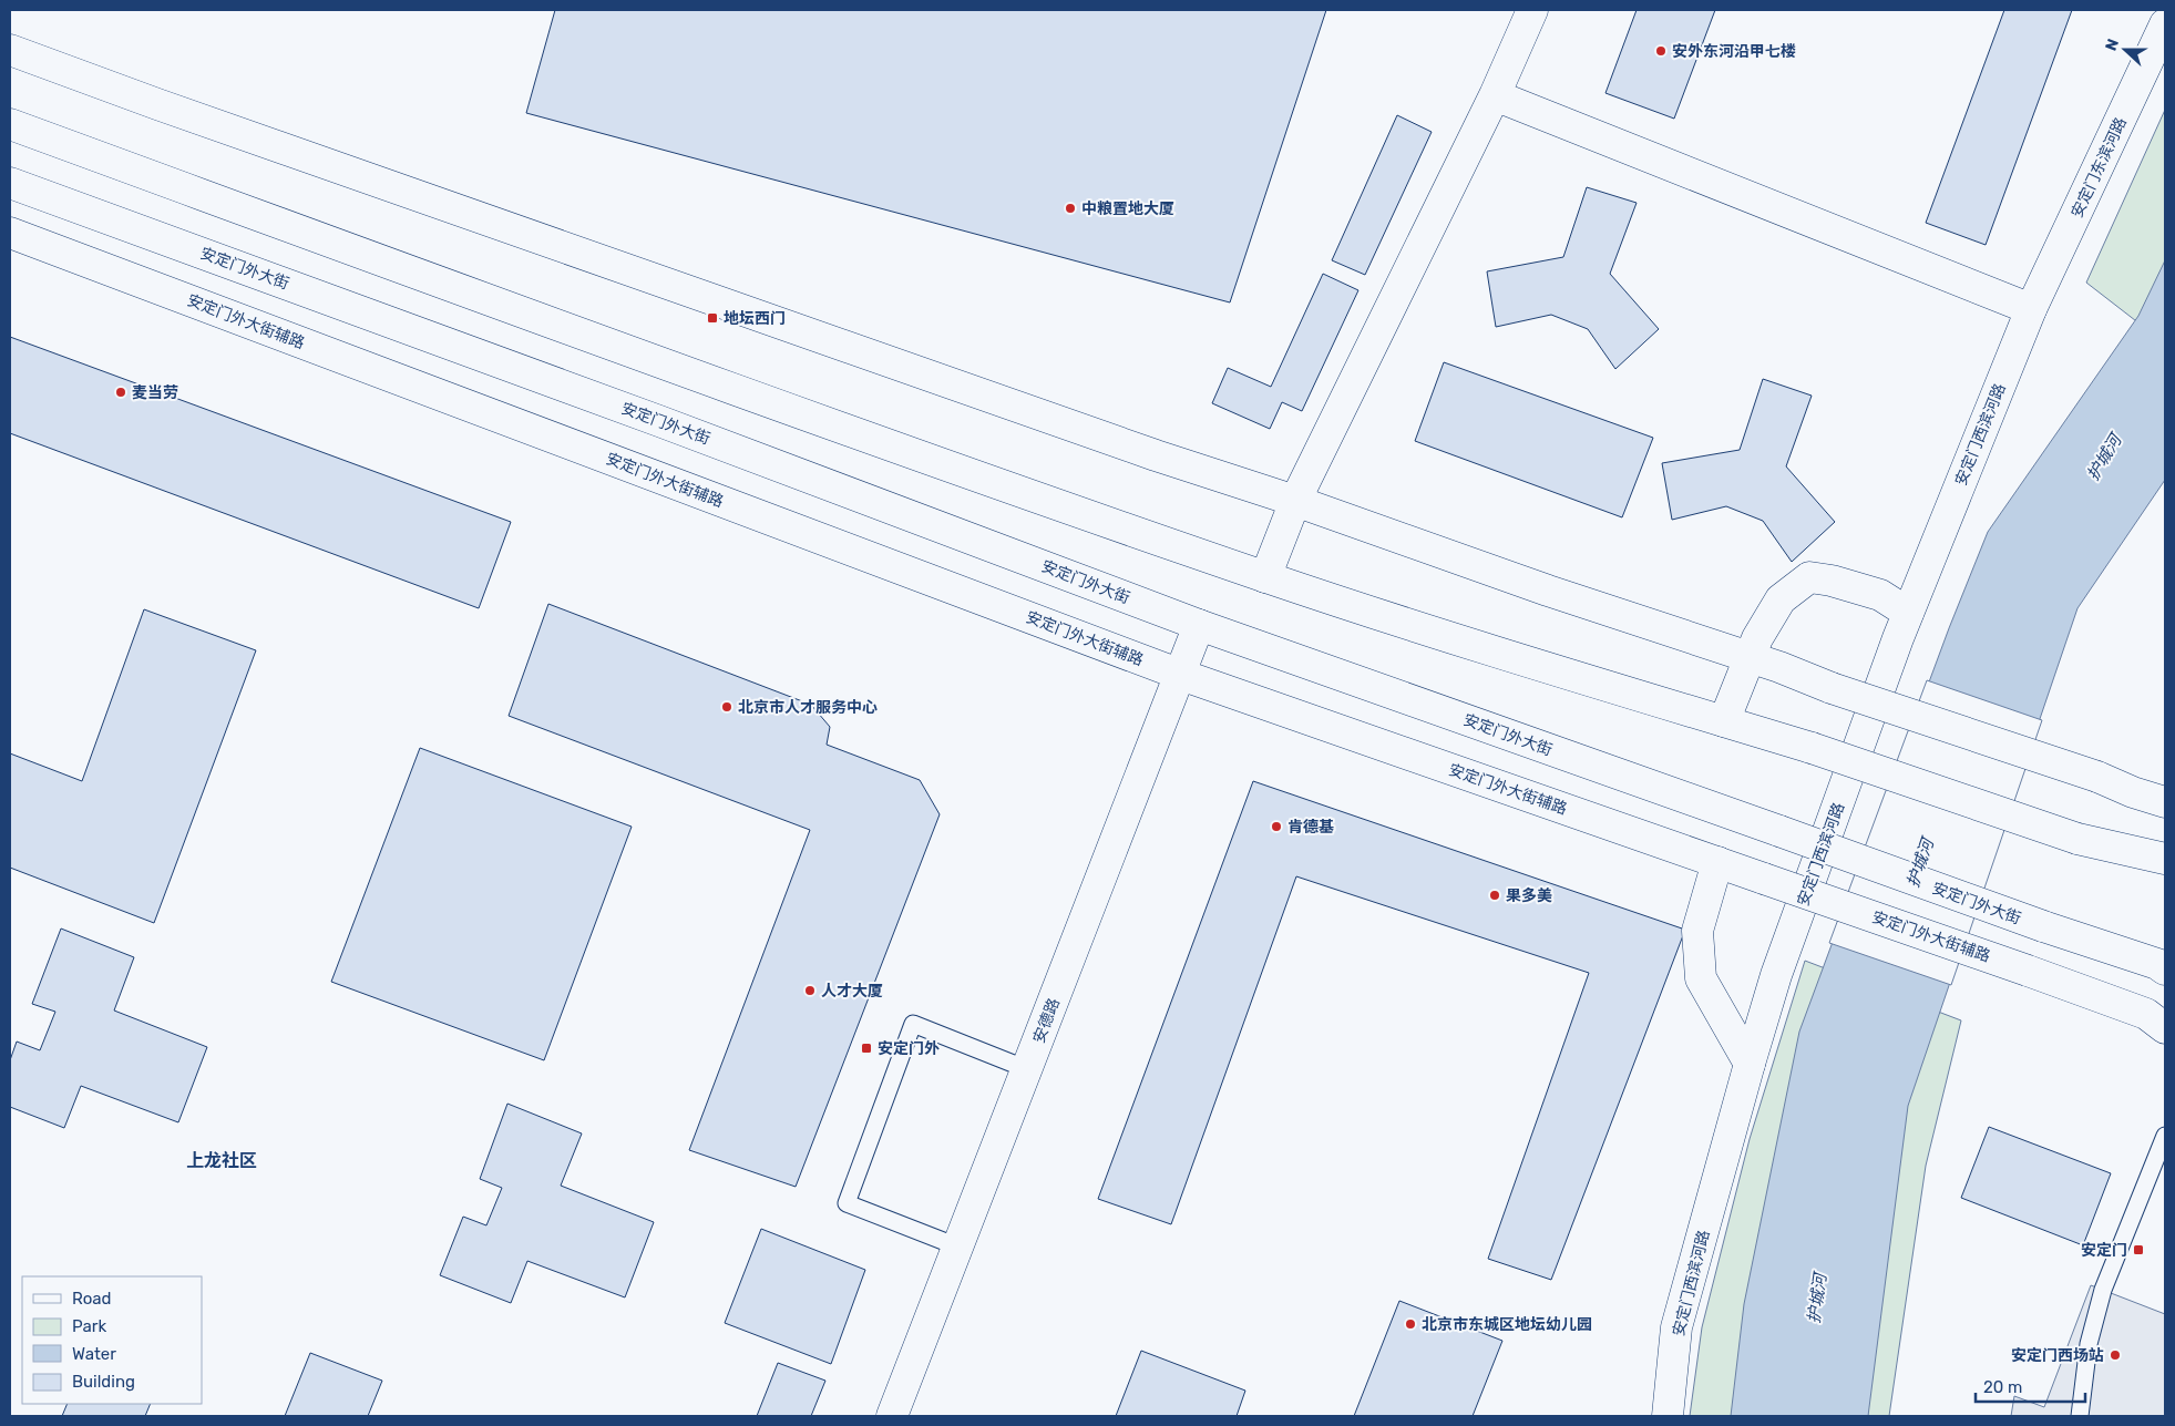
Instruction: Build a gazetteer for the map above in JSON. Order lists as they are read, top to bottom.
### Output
{
  "streets": {
    "street": [
      "安定门东滨河路",
      "安定门外大街",
      "安定门外大街辅路",
      "安定门西滨河路",
      "安德路"
    ]
  },
  "crossings": [
    ["安定门东滨河路", "安定门西滨河路"],
    ["安定门外大街", "安德路"],
    ["安定门外大街辅路", "安德路"]
  ],
  "districts": ["上龙社区"],
  "water": ["护城河"],
  "places": {
    "other": [
      "安外东河沿甲七楼",
      "中粮置地大厦",
      "麦当劳",
      "北京市人才服务中心",
      "肯德基",
      "果多美",
      "人才大厦",
      "北京市东城区地坛幼儿园",
      "安定门西场站"
    ],
    "transit": ["地坛西门", "安定门外", "安定门"]
  },
  "legend": [
    "Road",
    "Park",
    "Water",
    "Building"
  ],
  "scale_bar": "20 m",
  "north": "left"
}
